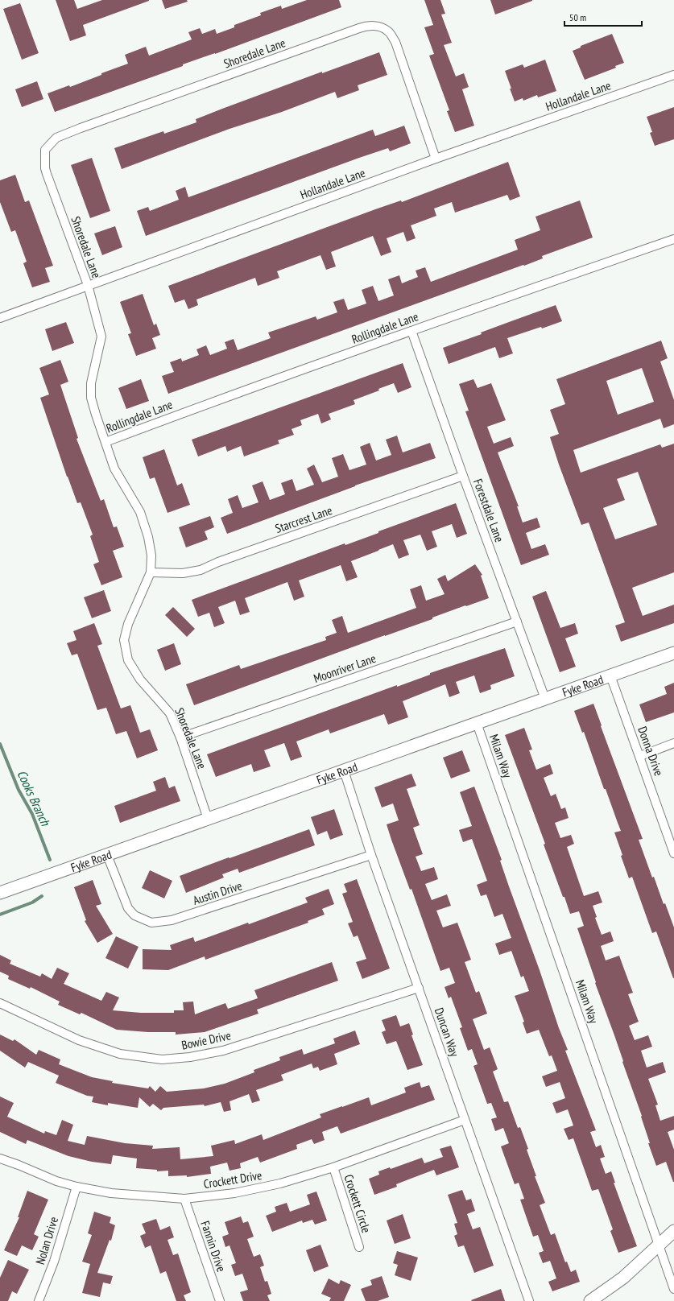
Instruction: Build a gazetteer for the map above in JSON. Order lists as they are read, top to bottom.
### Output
{
  "streets": {
    "street": [
      "Shoredale Lane",
      "Hollandale Lane",
      "Rollingdale Lane",
      "Forestdale Lane",
      "Starcrest Lane",
      "Moonriver Lane",
      "Fyke Road",
      "Donna Drive",
      "Milam Way",
      "Austin Drive",
      "Duncan Way",
      "Bowie Drive",
      "Crockett Drive",
      "Crockett Circle",
      "Nolan Drive",
      "Fannin Drive"
    ]
  },
  "crossings": [
    ["Shoredale Lane", "Hollandale Lane"],
    ["Shoredale Lane", "Rollingdale Lane"],
    ["Shoredale Lane", "Starcrest Lane"],
    ["Shoredale Lane", "Moonriver Lane"],
    ["Shoredale Lane", "Fyke Road"],
    ["Rollingdale Lane", "Forestdale Lane"],
    ["Forestdale Lane", "Starcrest Lane"],
    ["Forestdale Lane", "Moonriver Lane"],
    ["Forestdale Lane", "Fyke Road"],
    ["Fyke Road", "Donna Drive"],
    ["Fyke Road", "Milam Way"],
    ["Fyke Road", "Austin Drive"],
    ["Fyke Road", "Duncan Way"],
    ["Austin Drive", "Duncan Way"],
    ["Duncan Way", "Bowie Drive"],
    ["Duncan Way", "Crockett Drive"],
    ["Crockett Drive", "Crockett Circle"],
    ["Crockett Drive", "Nolan Drive"],
    ["Crockett Drive", "Fannin Drive"]
  ],
  "water": ["Cooks Branch"],
  "scale_bar": "50 m"
}
